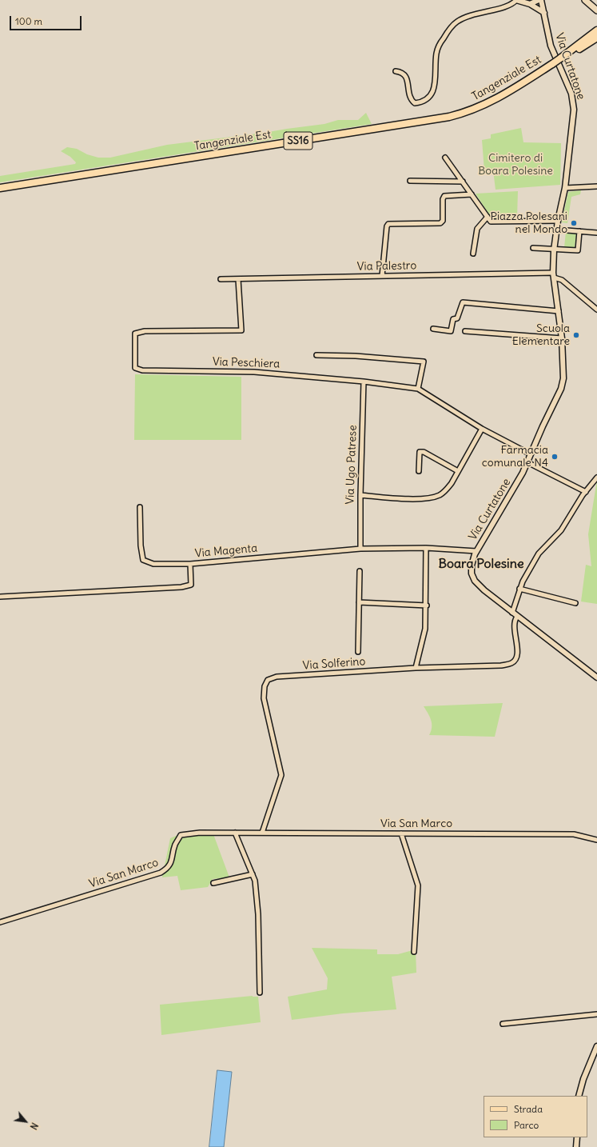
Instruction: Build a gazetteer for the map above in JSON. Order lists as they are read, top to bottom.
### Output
{
  "streets": {
    "main road": ["Tangenziale Est", "SS16"],
    "street": [
      "Via Curtatone",
      "Via Palestro",
      "Via Peschiera",
      "Via Ugo Patrese",
      "Via Magenta",
      "Via Solferino",
      "Via San Marco"
    ]
  },
  "crossings": [
    ["Via Curtatone", "Via Palestro"],
    ["Via Curtatone", "Via Peschiera"],
    ["Via Curtatone", "Via Magenta"],
    ["Via Curtatone", "Via Solferino"],
    ["Via Palestro", "Via Peschiera"],
    ["Via Peschiera", "Via Ugo Patrese"],
    ["Via Ugo Patrese", "Via Magenta"],
    ["Via Solferino", "Via San Marco"]
  ],
  "districts": ["Boara Polesine"],
  "parks": ["Cimitero di Boara Polesine"],
  "places": ["Piazza Polesani nel Mondo", "Scuola Elementare", "Farmacia comunale N4"],
  "legend": ["Strada", "Parco"],
  "scale_bar": "100 m",
  "north": "bottom right"
}
